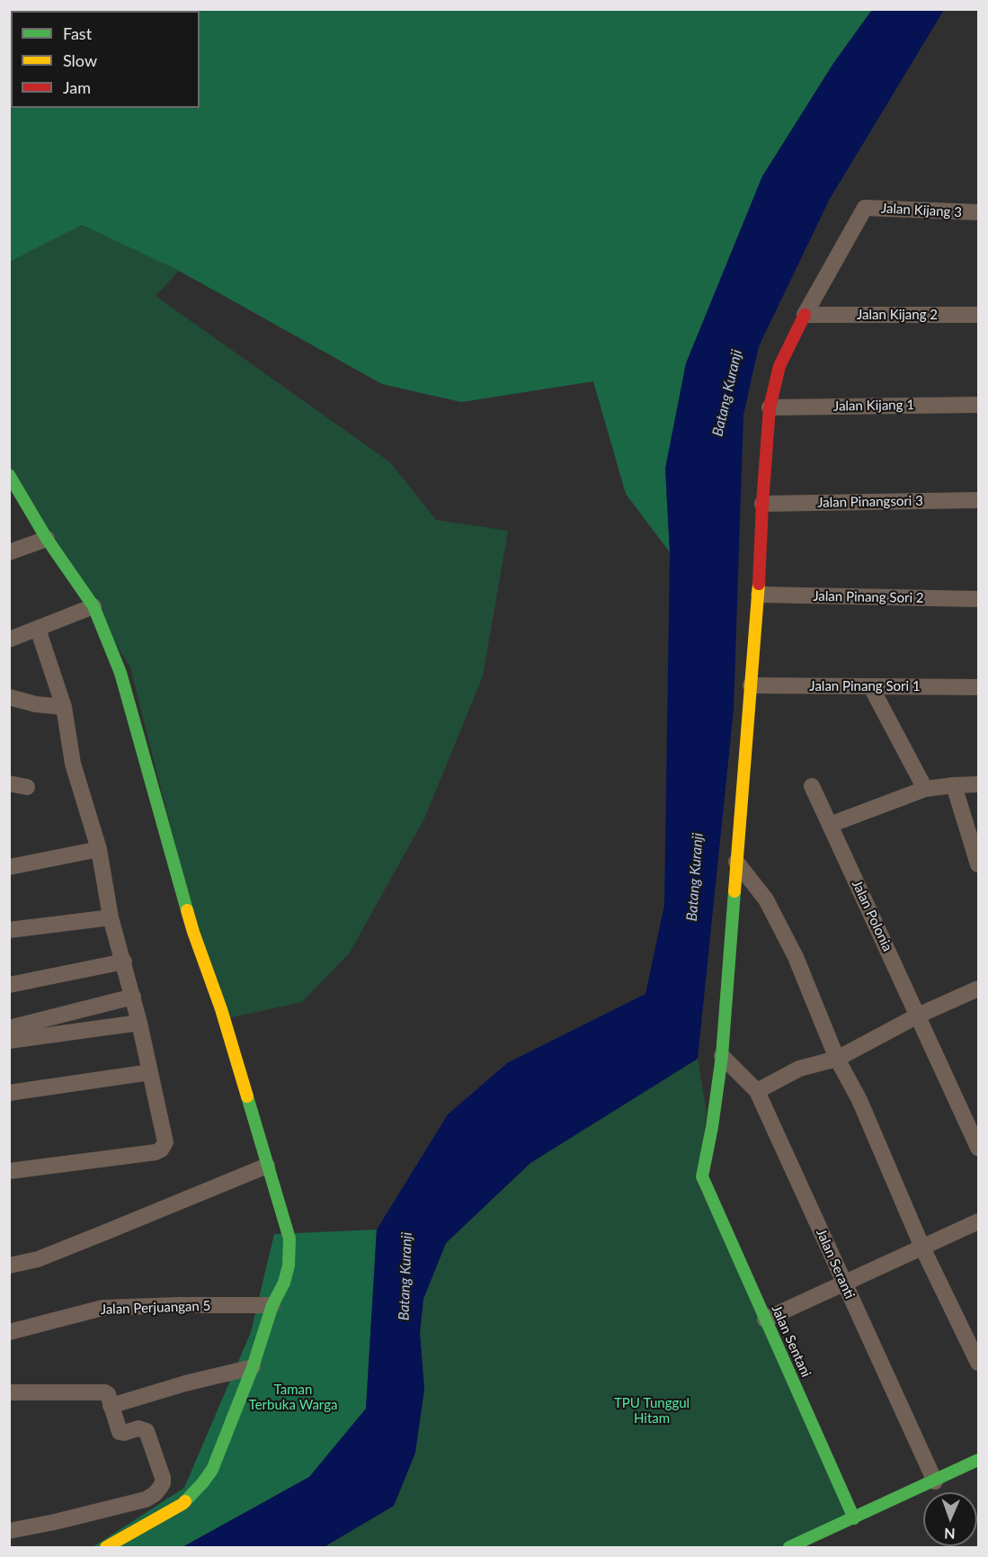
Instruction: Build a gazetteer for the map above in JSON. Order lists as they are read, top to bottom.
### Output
{
  "streets": {
    "street": [
      "Jalan Kijang 3",
      "Jalan Kijang 2",
      "Jalan Kijang 1",
      "Jalan Pinangsori 3",
      "Jalan Pinang Sori 2",
      "Jalan Pinang Sori 1",
      "Jalan Polonia",
      "Jalan Seranti",
      "Jalan Perjuangan 5",
      "Jalan Sentani"
    ]
  },
  "crossings": [
    ["Jalan Kijang 3", "Jalan Kijang 2"],
    ["Jalan Seranti", "Jalan Sentani"]
  ],
  "water": ["Batang Kuranji"],
  "parks": ["Taman Terbuka Warga", "TPU Tunggul Hitam"],
  "legend": ["Fast", "Slow", "Jam"],
  "north": "bottom"
}
